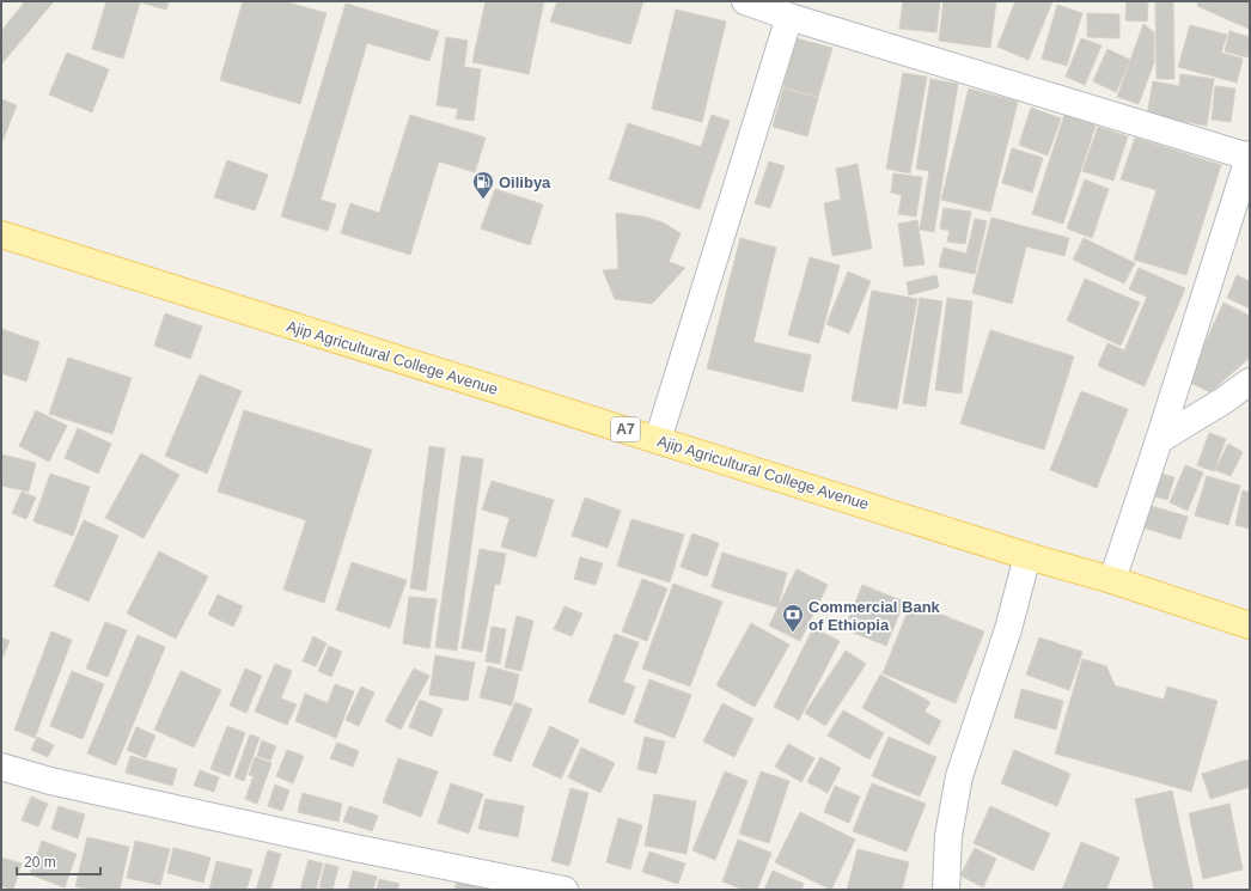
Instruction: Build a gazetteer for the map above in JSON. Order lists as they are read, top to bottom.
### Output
{
  "streets": {
    "main road": ["Ajip Agricultural College Avenue", "A7"]
  },
  "places": {
    "fuel station": ["Oilibya"],
    "bank": ["Commercial Bank of Ethiopia"]
  },
  "scale_bar": "20 m"
}
